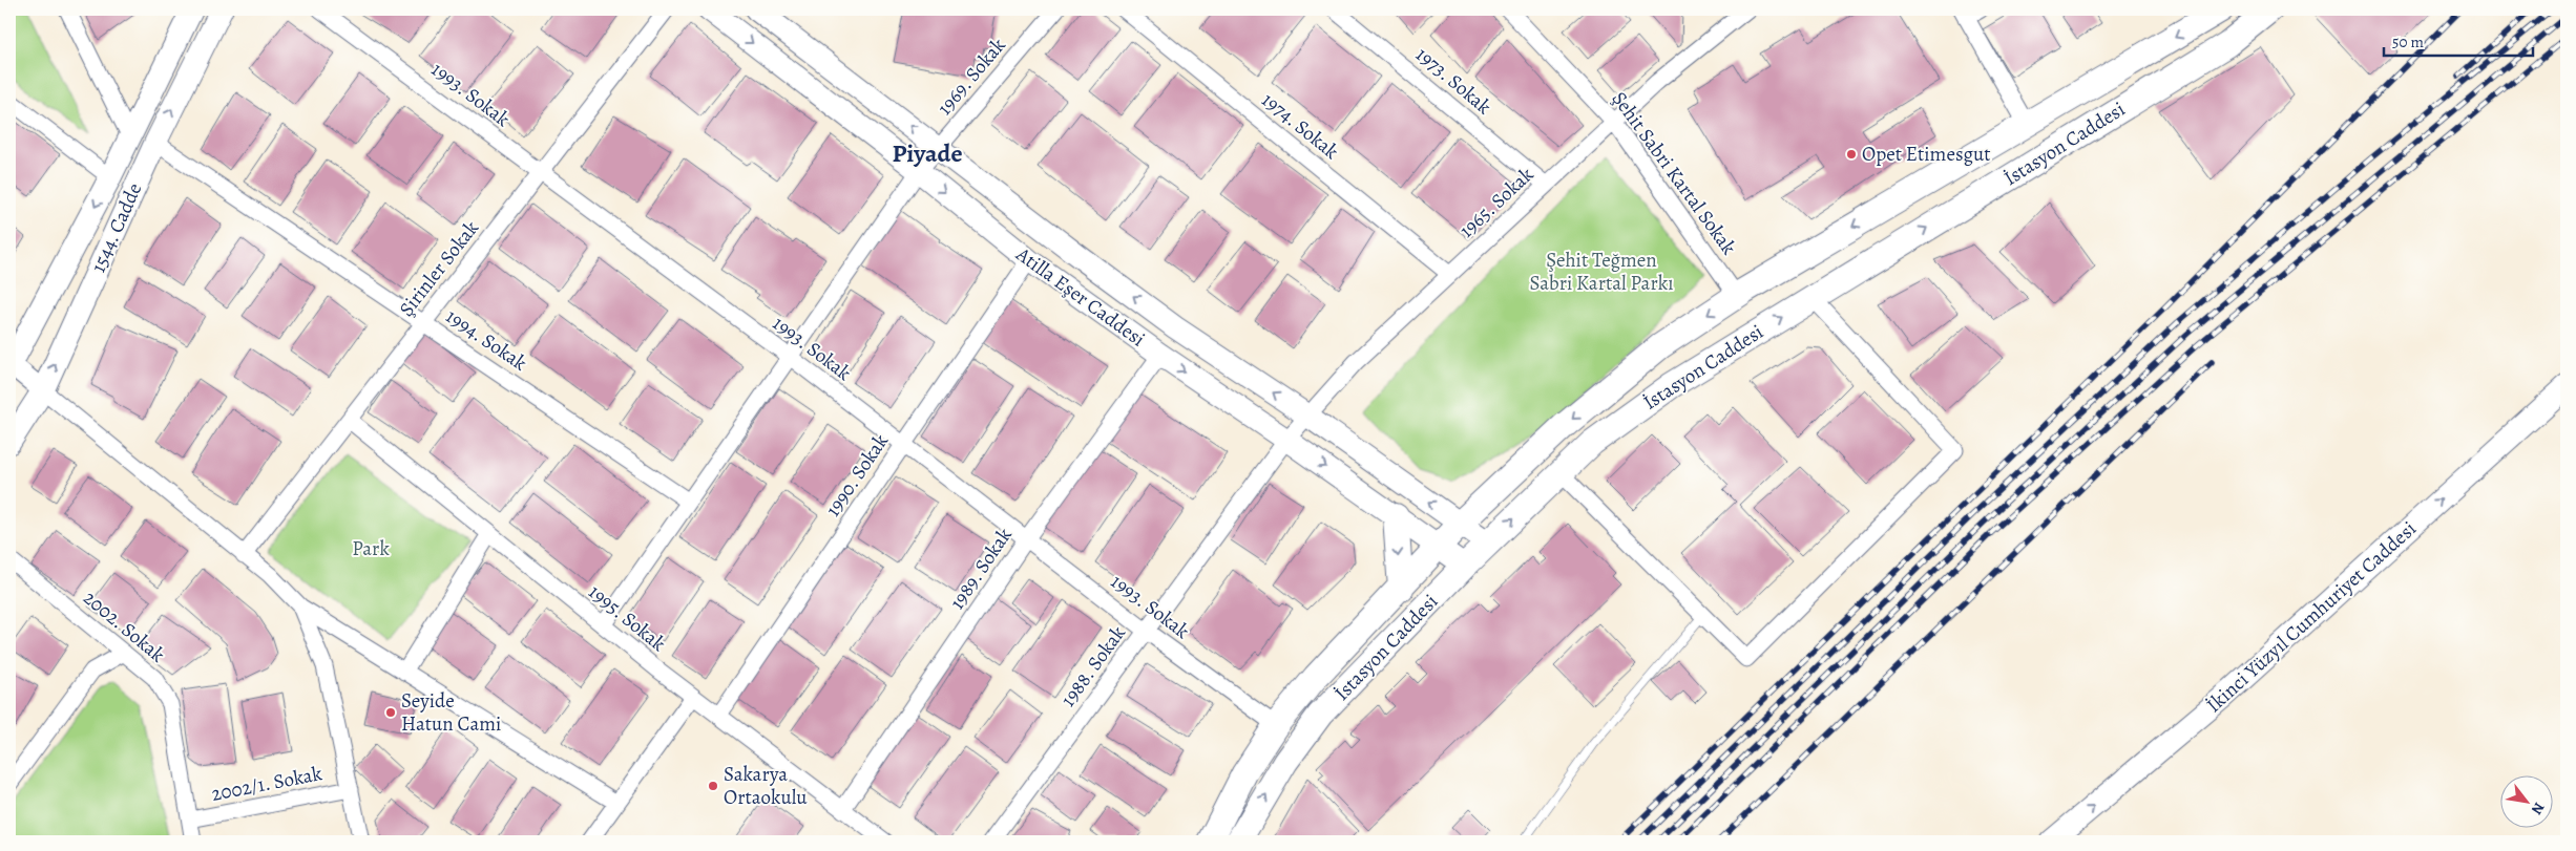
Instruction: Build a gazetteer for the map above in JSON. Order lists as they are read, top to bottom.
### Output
{
  "streets": {
    "main road": [
      "İstasyon Caddesi",
      "1544. Cadde",
      "Atilla Eşer Caddesi",
      "İkinci Yüzyıl Cumhuriyet Caddesi"
    ],
    "street": [
      "1969. Sokak",
      "1973. Sokak",
      "1993. Sokak",
      "1974. Sokak",
      "Şehit Sabri Kartal Sokak",
      "1965. Sokak",
      "Şirinler Sokak",
      "1994. Sokak",
      "1990. Sokak",
      "1989. Sokak",
      "1995. Sokak",
      "2002. Sokak",
      "1988. Sokak",
      "2002/1. Sokak"
    ]
  },
  "crossings": [
    ["1969. Sokak", "1993. Sokak"],
    ["1969. Sokak", "Atilla Eşer Caddesi"],
    ["1969. Sokak", "1994. Sokak"],
    ["1969. Sokak", "1995. Sokak"],
    ["1973. Sokak", "1965. Sokak"],
    ["1993. Sokak", "İstasyon Caddesi"],
    ["1993. Sokak", "Şirinler Sokak"],
    ["1993. Sokak", "1990. Sokak"],
    ["1993. Sokak", "1989. Sokak"],
    ["1993. Sokak", "1988. Sokak"],
    ["1974. Sokak", "1965. Sokak"],
    ["İstasyon Caddesi", "Şehit Sabri Kartal Sokak"],
    ["İstasyon Caddesi", "Atilla Eşer Caddesi"],
    ["Şehit Sabri Kartal Sokak", "1965. Sokak"],
    ["1965. Sokak", "Atilla Eşer Caddesi"],
    ["1965. Sokak", "1988. Sokak"],
    ["1544. Cadde", "1994. Sokak"],
    ["Şirinler Sokak", "1994. Sokak"],
    ["Şirinler Sokak", "1995. Sokak"],
    ["Atilla Eşer Caddesi", "1990. Sokak"],
    ["Atilla Eşer Caddesi", "1989. Sokak"],
    ["Atilla Eşer Caddesi", "1988. Sokak"],
    ["1990. Sokak", "1995. Sokak"],
    ["1989. Sokak", "1995. Sokak"],
    ["2002. Sokak", "2002/1. Sokak"]
  ],
  "one_way": ["İkinci Yüzyıl Cumhuriyet Caddesi"],
  "districts": ["Piyade"],
  "parks": ["Şehit Teğmen Sabri Kartal Parkı", "Park"],
  "places": ["Opet Etimesgut", "Seyide Hatun Cami", "Sakarya Ortaokulu"],
  "scale_bar": "50 m",
  "north": "bottom right"
}
